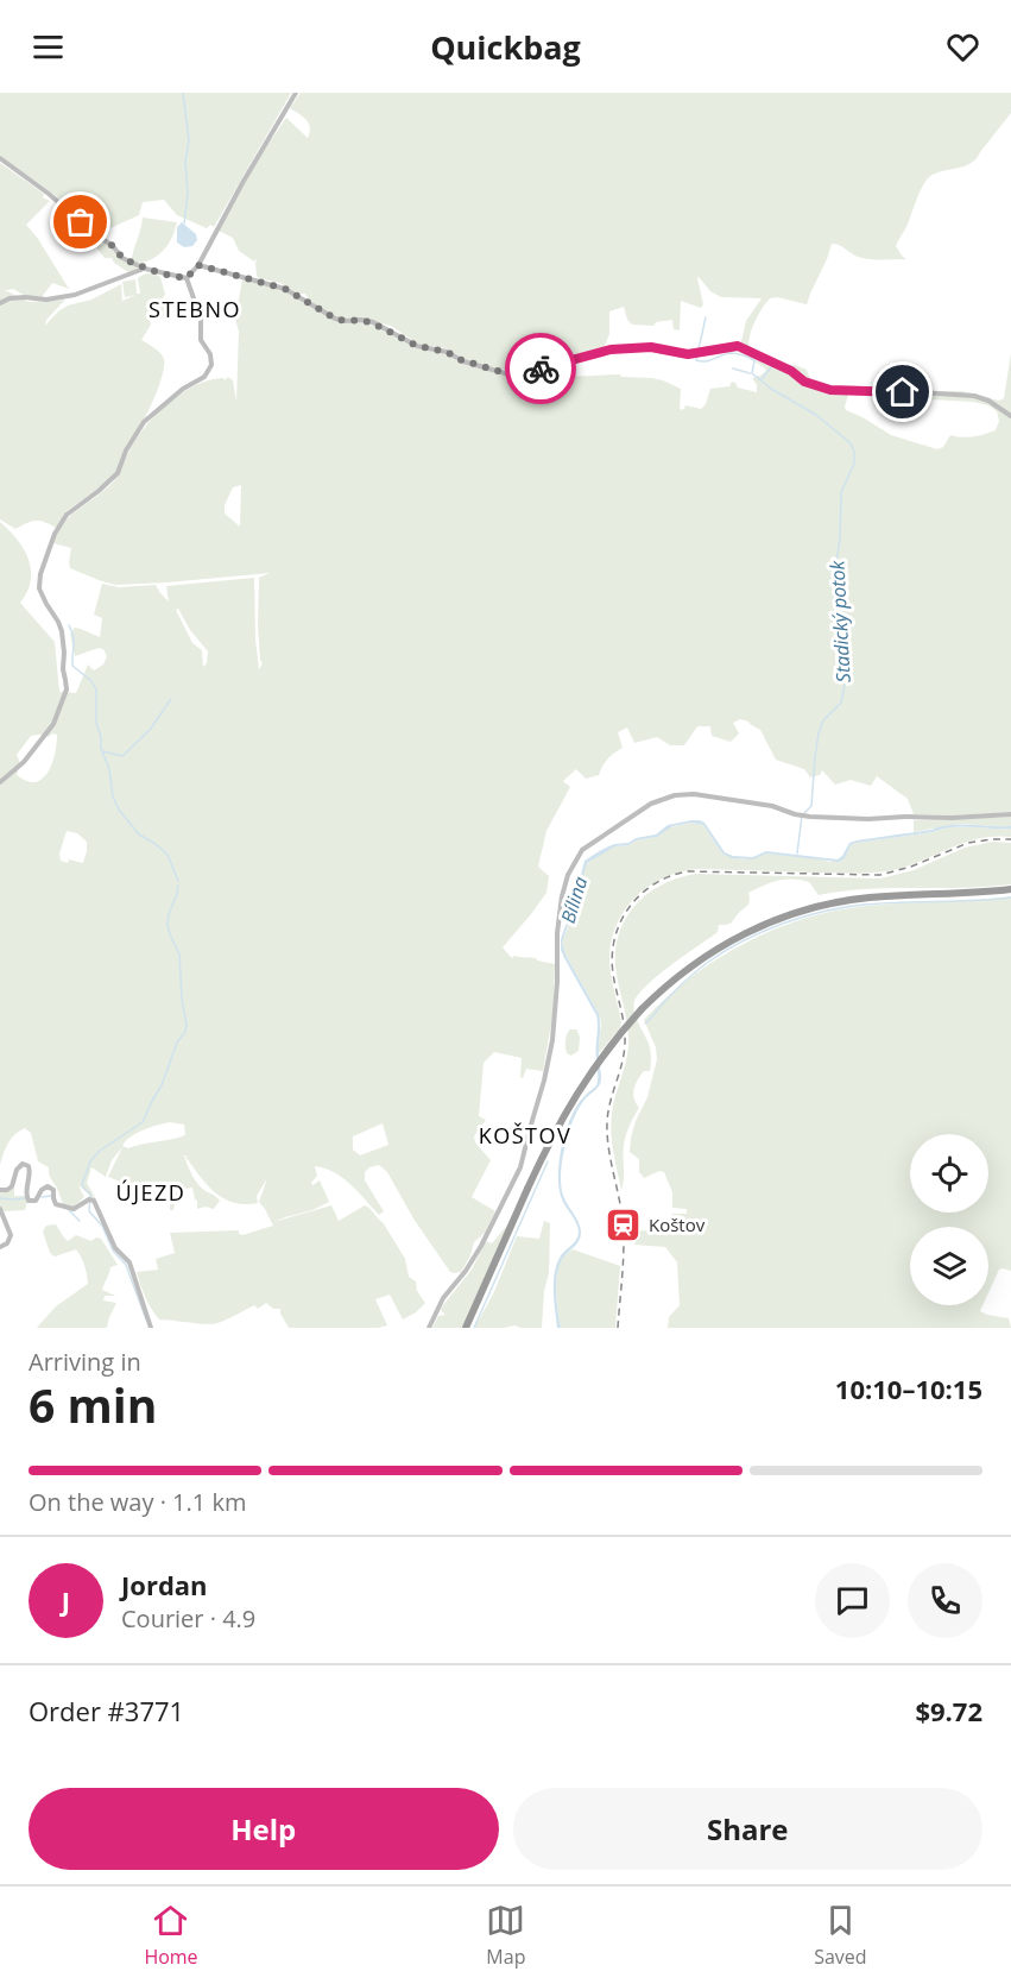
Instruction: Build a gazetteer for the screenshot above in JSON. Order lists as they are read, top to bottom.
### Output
{
  "districts": ["STEBNO", "KOŠTOV", "ÚJEZD"],
  "water": ["Stadický potok", "Bílina"],
  "places": {
    "station": ["Koštov"]
  },
  "page": {
    "header": "Quickbag",
    "heading": ["6 min", "Arriving in", "10:10–10:15"],
    "panel": [
      "Jordan",
      "Courier · 4.9",
      "Order #3771",
      "$9.72"
    ],
    "bar": "On the way · 1.1 km",
    "round": "J",
    "buttons": ["Help", "Share"],
    "tabs": ["Home", "Map", "Saved"]
  }
}
